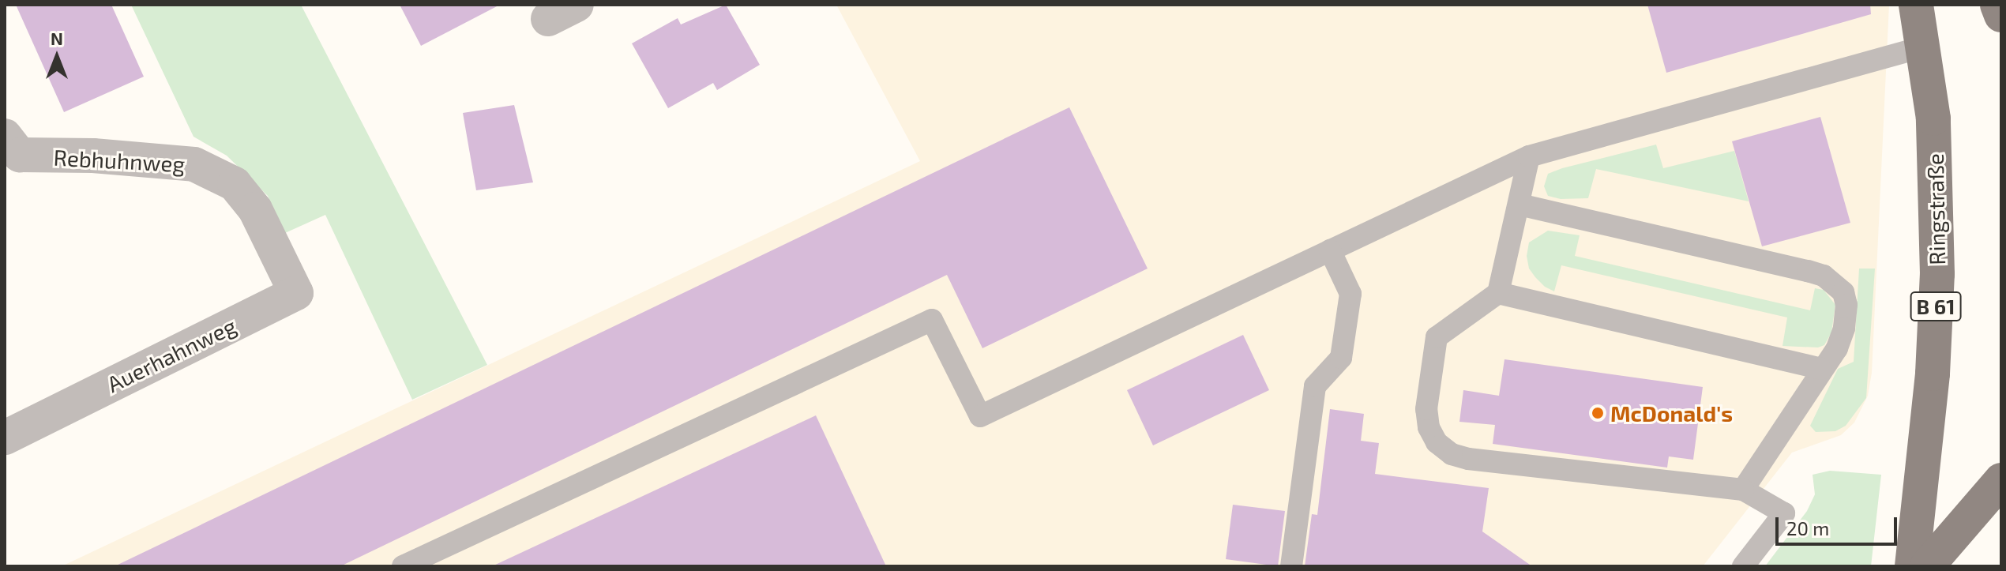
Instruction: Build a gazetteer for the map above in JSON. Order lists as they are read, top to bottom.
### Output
{
  "streets": {
    "main road": ["Ringstraße", "B 61"],
    "street": ["Rebhuhnweg", "Auerhahnweg"]
  },
  "crossings": [
    ["Rebhuhnweg", "Auerhahnweg"]
  ],
  "places": ["McDonald's"],
  "scale_bar": "20 m",
  "north": "top"
}
